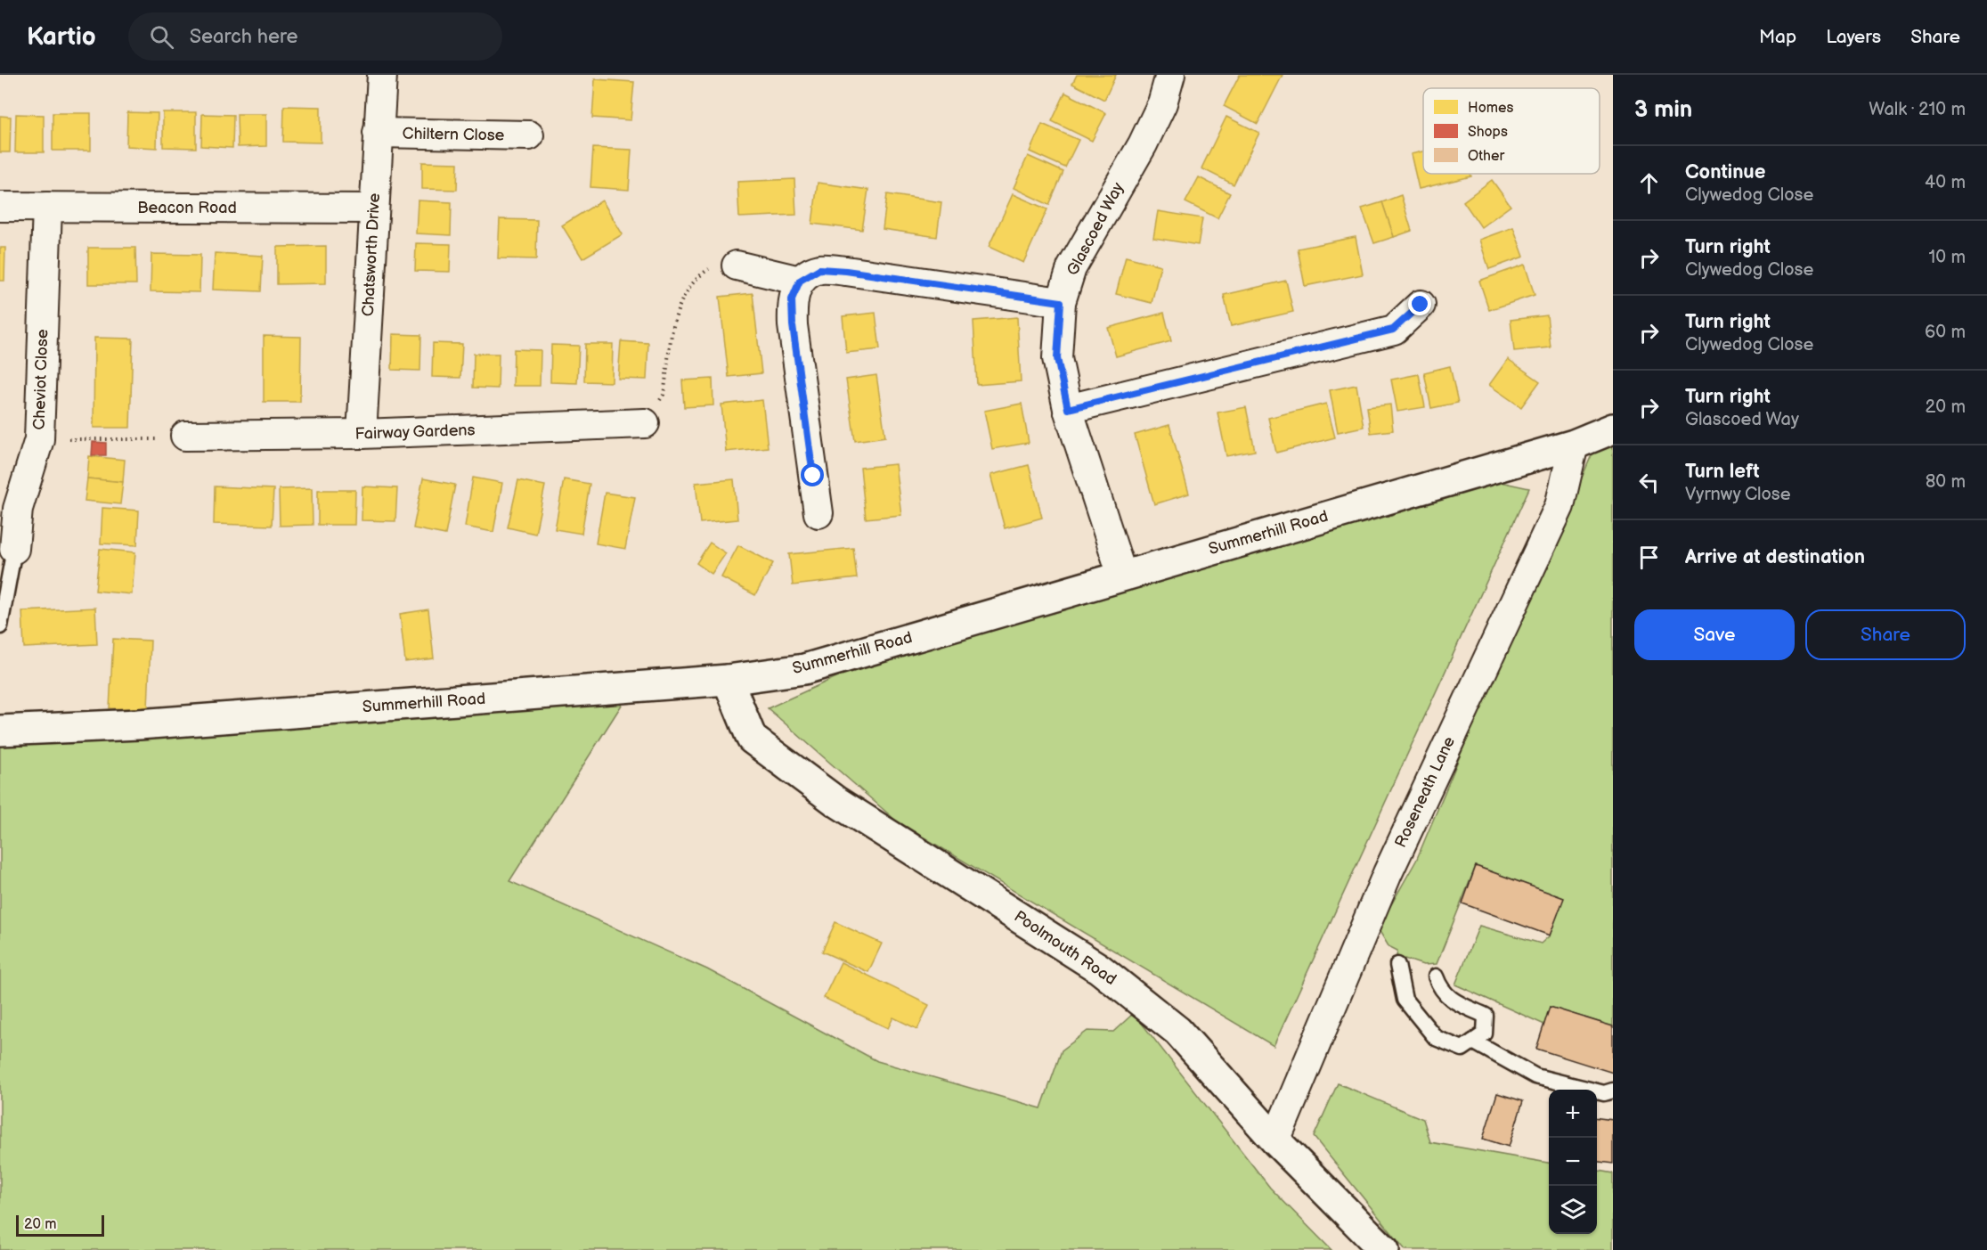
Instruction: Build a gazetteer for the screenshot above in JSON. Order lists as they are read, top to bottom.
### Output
{
  "streets": {
    "street": [
      "Chiltern Close",
      "Beacon Road",
      "Glascoed Way",
      "Chatsworth Drive",
      "Cheviot Close",
      "Fairway Gardens",
      "Summerhill Road",
      "Roseneath Lane",
      "Poolmouth Road"
    ]
  },
  "crossings": [
    ["Chiltern Close", "Chatsworth Drive"],
    ["Beacon Road", "Chatsworth Drive"],
    ["Beacon Road", "Cheviot Close"],
    ["Glascoed Way", "Summerhill Road"],
    ["Chatsworth Drive", "Fairway Gardens"],
    ["Summerhill Road", "Roseneath Lane"],
    ["Summerhill Road", "Poolmouth Road"],
    ["Roseneath Lane", "Poolmouth Road"]
  ],
  "legend": ["Homes", "Shops", "Other"],
  "scale_bar": "20 m",
  "page": {
    "header": "Kartio",
    "search": "Search here",
    "nav": ["Map", "Layers", "Share"],
    "heading": ["3 min", "Walk · 210 m"],
    "list": [
      ["Continue", "Clywedog Close", "40 m"],
      ["Turn right", "Clywedog Close", "10 m"],
      ["Turn right", "Clywedog Close", "60 m"],
      ["Turn right", "Glascoed Way", "20 m"],
      ["Turn left", "Vyrnwy Close", "80 m"],
      "Arrive at destination"
    ],
    "buttons": ["Save", "Share"],
    "map_buttons": ["+", "−"],
    "scale": "20 m"
  }
}
